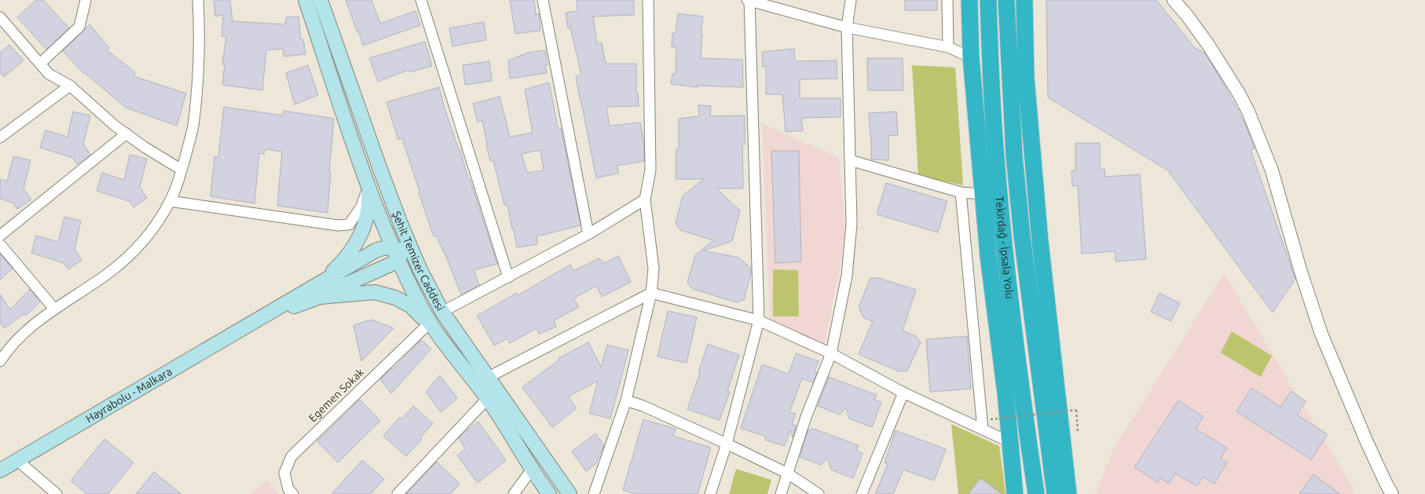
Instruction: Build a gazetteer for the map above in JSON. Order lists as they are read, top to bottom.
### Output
{
  "streets": {
    "highway": ["Tekirdağ - İpsala Yolu"],
    "main road": ["Şehit Temizer Caddesi", "Hayrabolu - Malkara"],
    "street": ["Egemen Sokak"]
  },
  "crossings": [
    ["Şehit Temizer Caddesi", "Egemen Sokak"]
  ]
}
